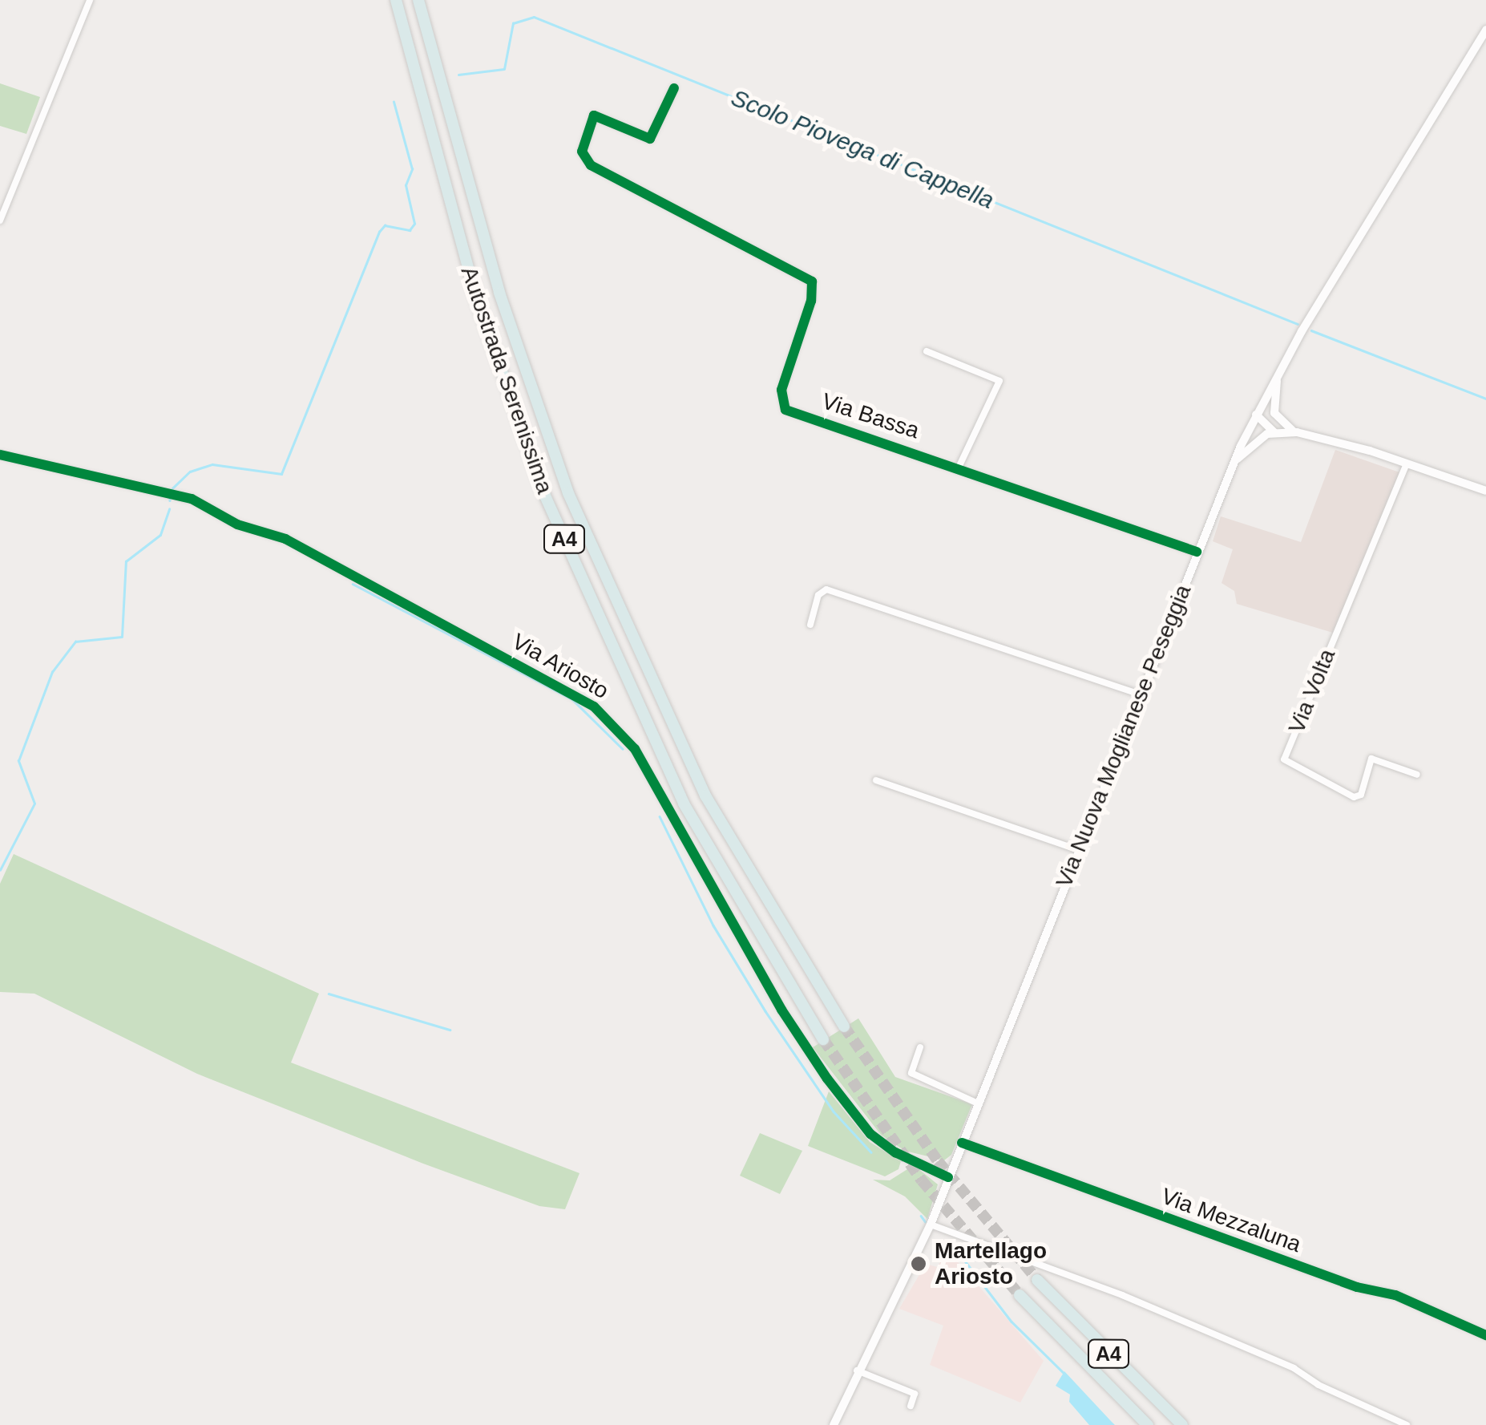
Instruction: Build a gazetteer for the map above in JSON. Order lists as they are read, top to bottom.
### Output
{
  "streets": {
    "highway": ["Autostrada Serenissima", "A4"],
    "main road": ["Via Nuova Moglianese Peseggia"],
    "street": [
      "Via Bassa",
      "Via Ariosto",
      "Via Volta",
      "Via Mezzaluna"
    ]
  },
  "crossings": [
    ["Via Bassa", "Via Nuova Moglianese Peseggia"],
    ["Via Ariosto", "Via Nuova Moglianese Peseggia"],
    ["Via Nuova Moglianese Peseggia", "Via Mezzaluna"]
  ],
  "water": ["Scolo Piovega di Cappella"],
  "places": ["Martellago Ariosto"]
}
